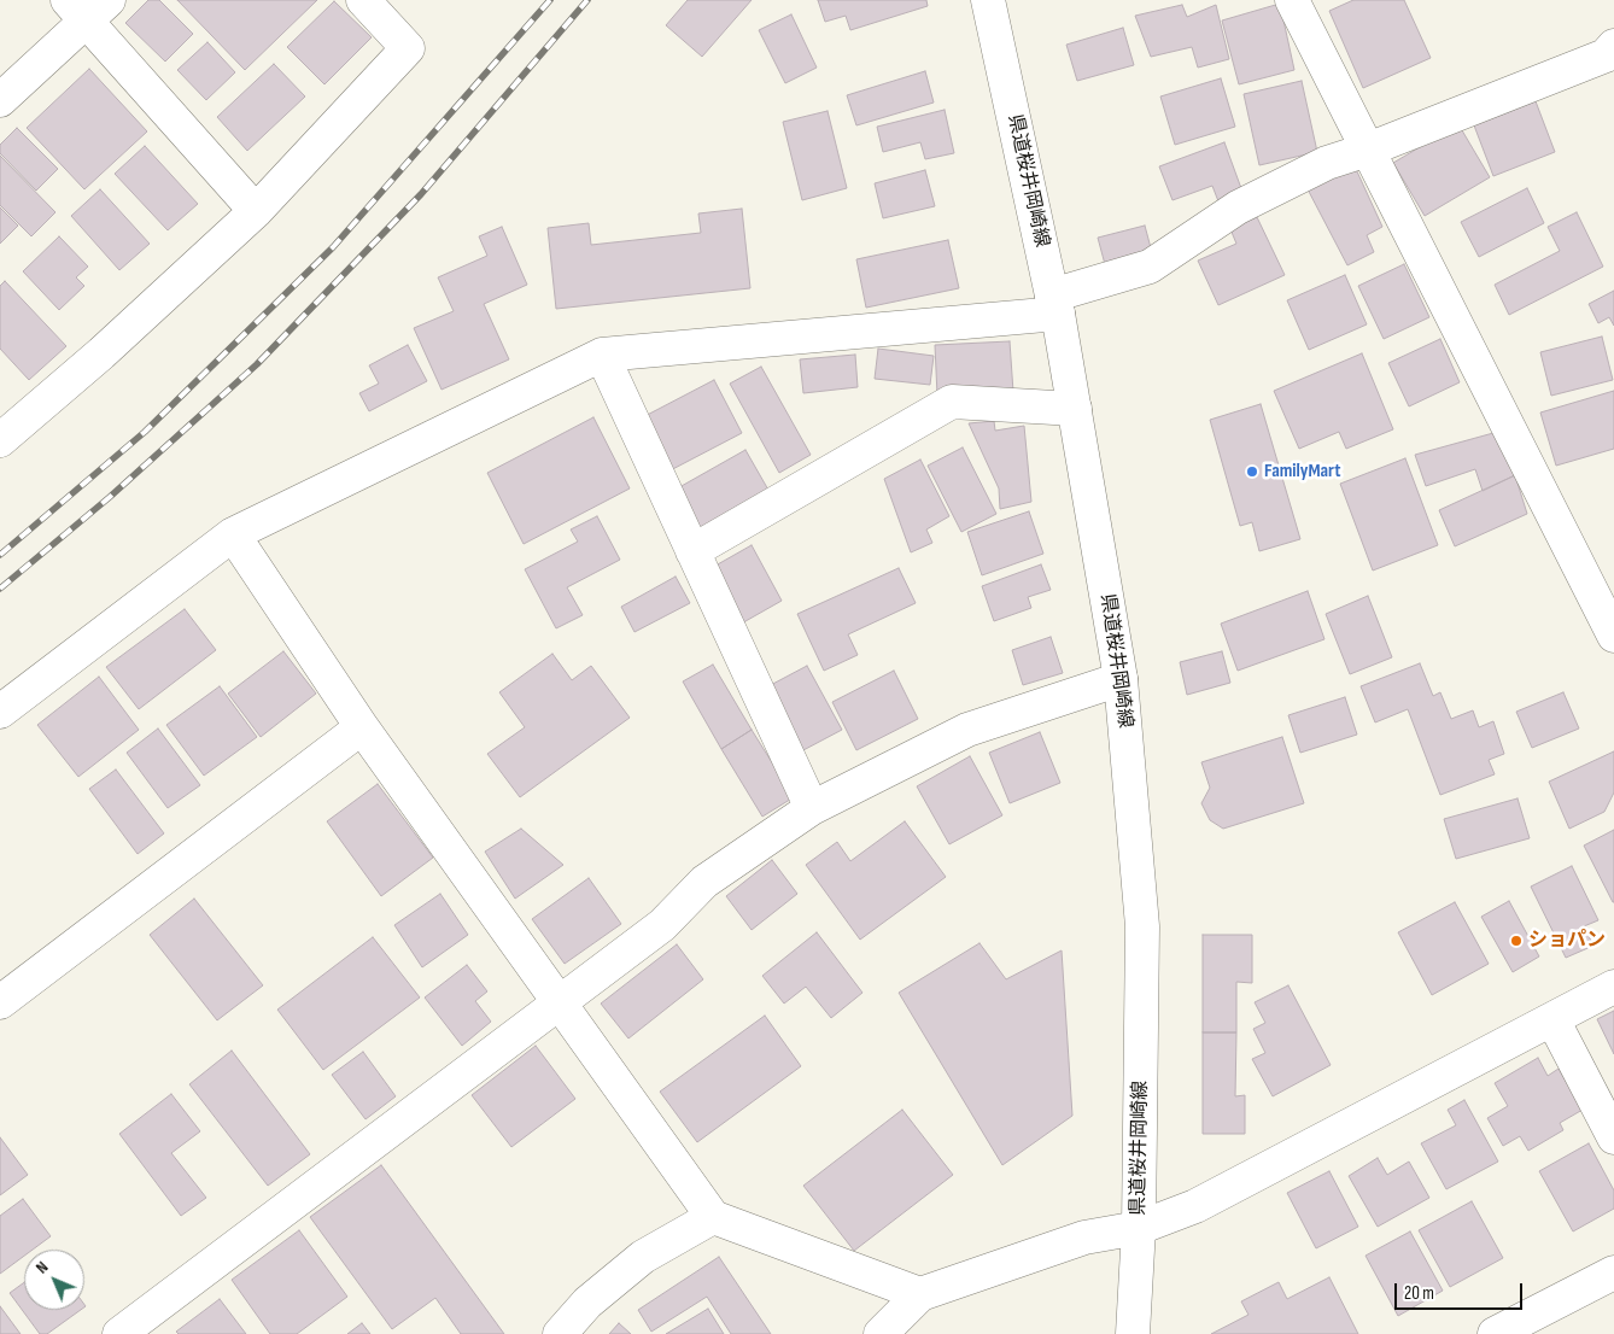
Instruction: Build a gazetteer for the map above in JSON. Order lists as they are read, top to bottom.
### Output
{
  "streets": {
    "street": ["県道桜井岡崎線"]
  },
  "places": ["FamilyMart", "ショパン"],
  "scale_bar": "20 m",
  "north": "top left"
}
